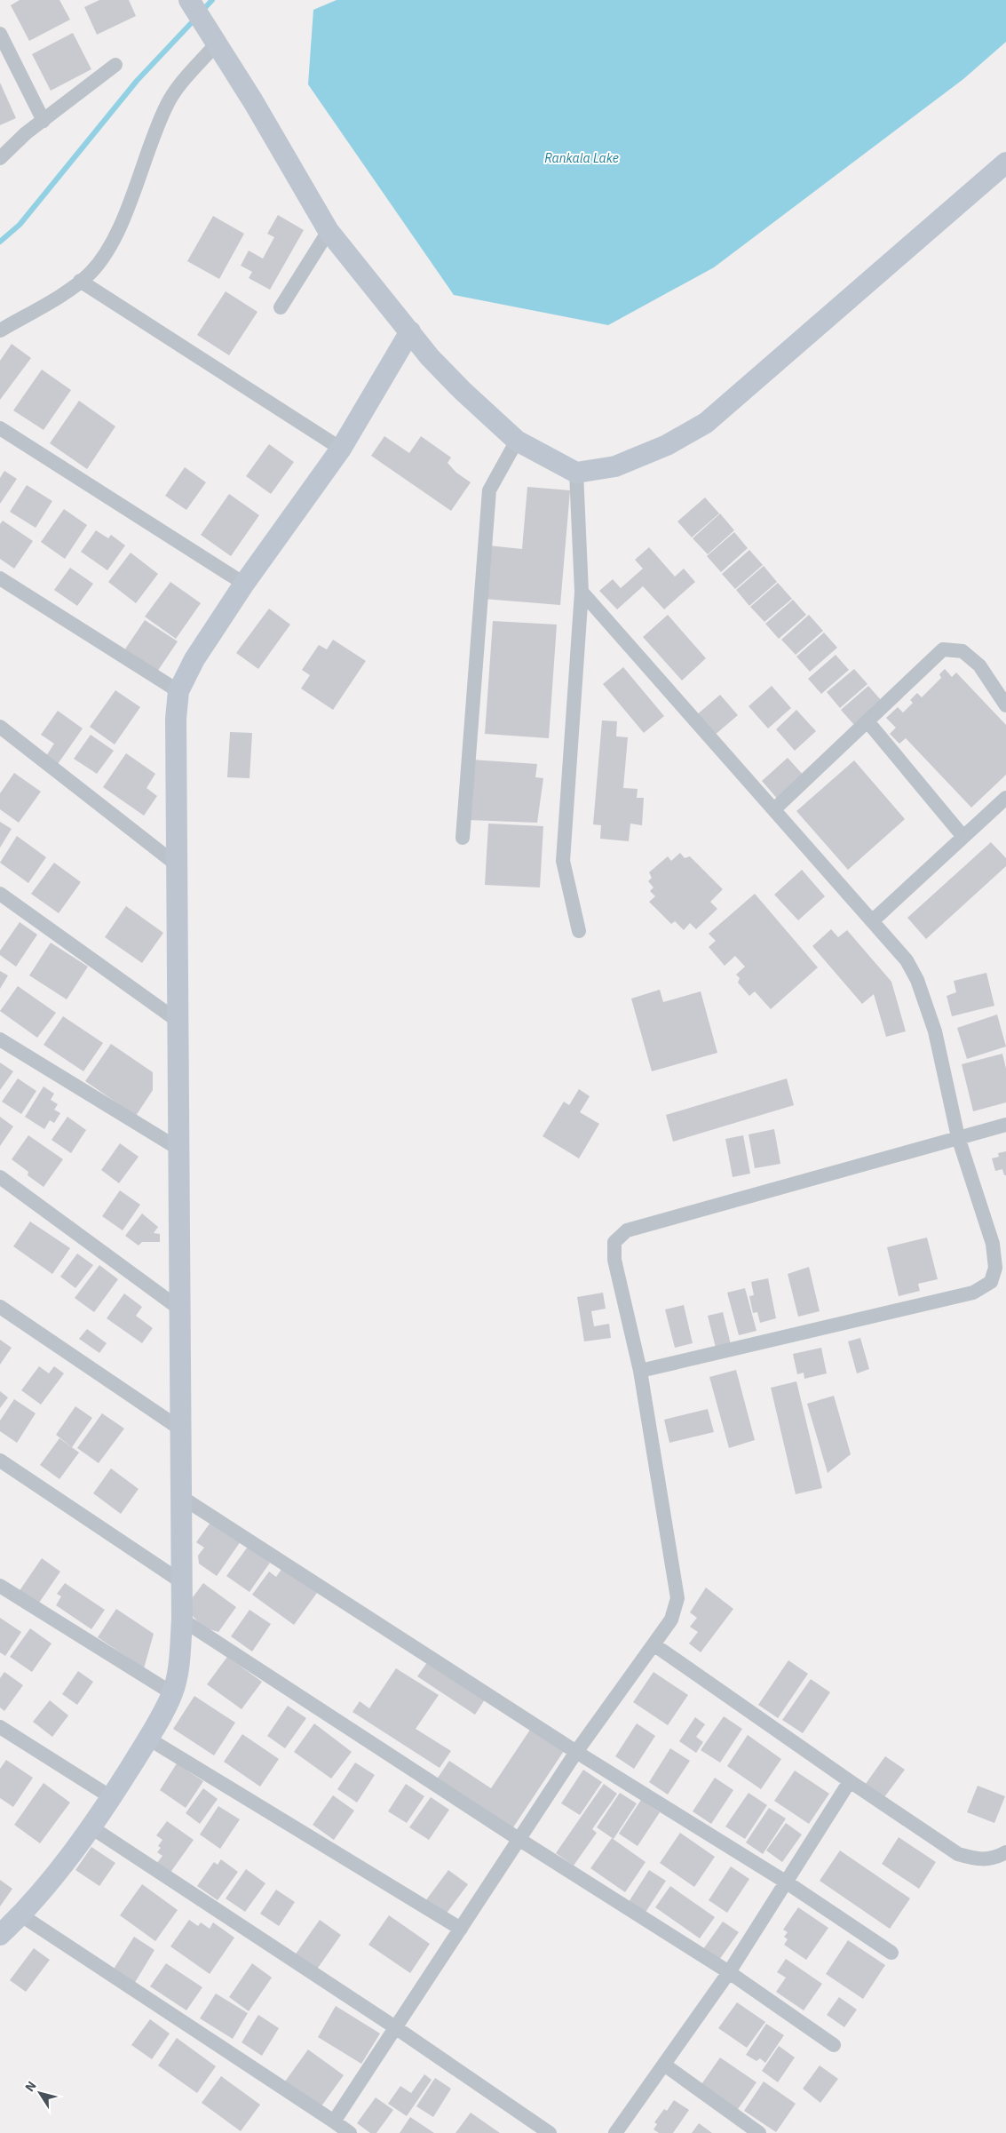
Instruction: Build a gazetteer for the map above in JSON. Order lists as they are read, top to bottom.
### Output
{
  "water": ["Rankala Lake"],
  "north": "top left"
}
